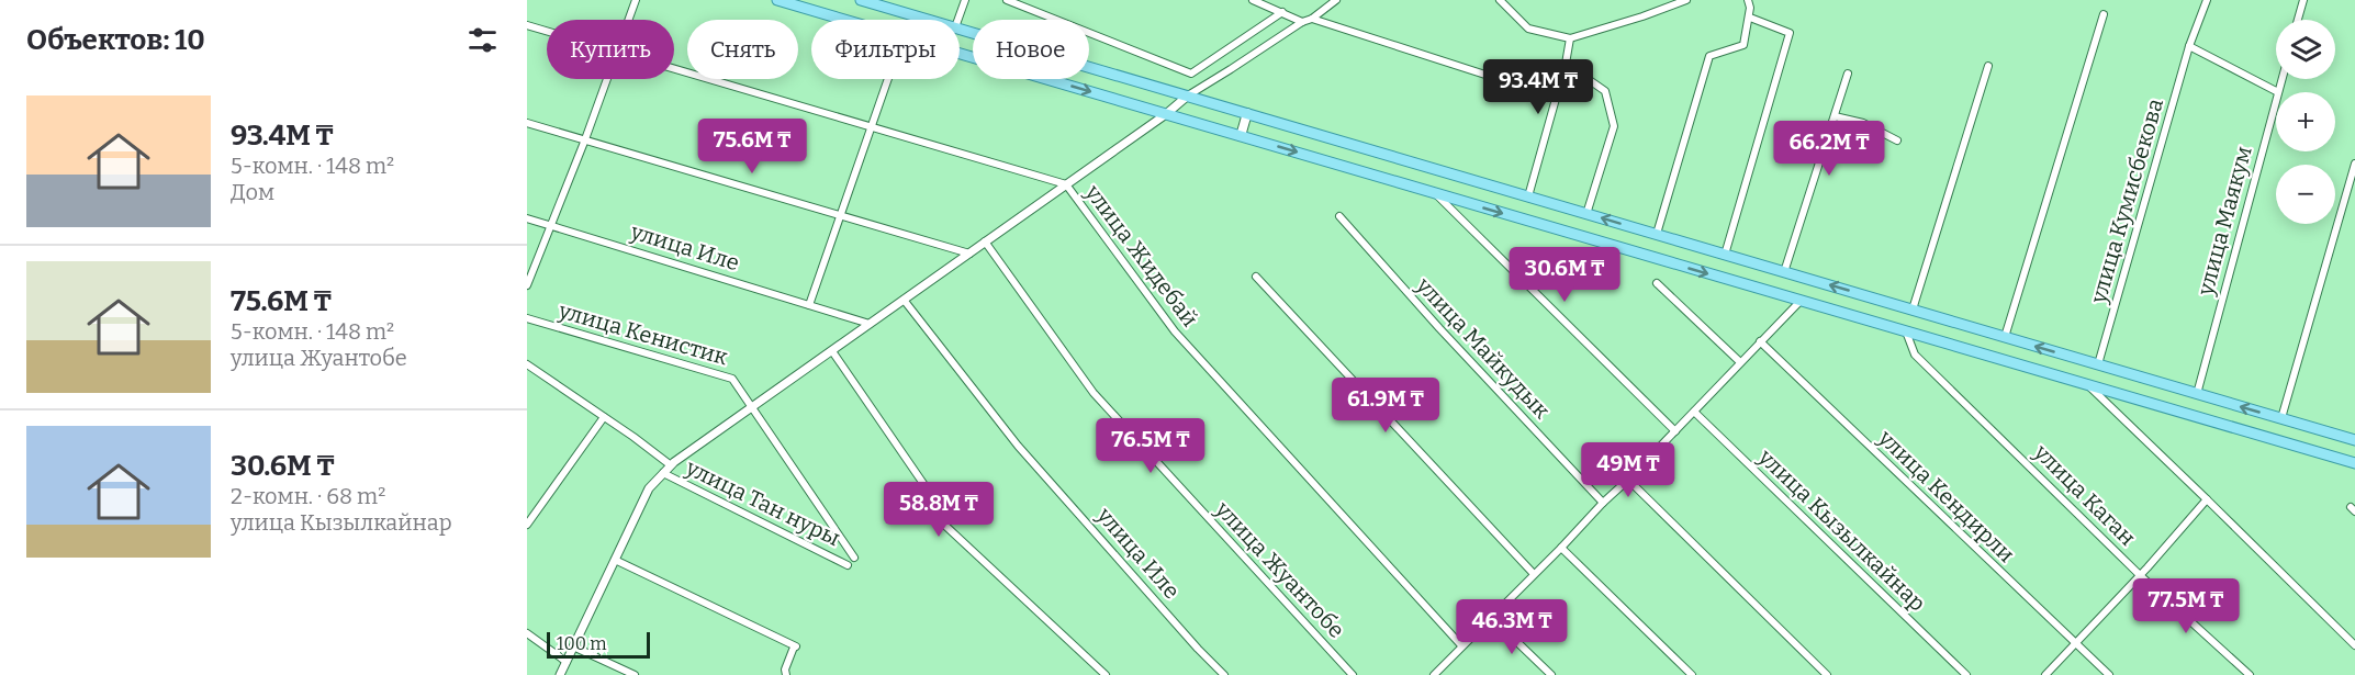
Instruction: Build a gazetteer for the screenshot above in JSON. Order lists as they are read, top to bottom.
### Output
{
  "streets": {
    "street": [
      "улица Кумисбекова",
      "улица Маякум",
      "улица Иле",
      "улица Жидебай",
      "улица Кенистик",
      "улица Майкудык",
      "улица Каган",
      "улица Кендирли",
      "улица Тан нуры",
      "улица Кызылкайнар",
      "улица Жуантобе"
    ]
  },
  "scale_bar": "100 m",
  "page": {
    "heading": "Объектов: 10",
    "map_buttons": ["+", "−"],
    "chip": [
      "Купить",
      "Снять",
      "Фильтры",
      "Новое"
    ],
    "price": [
      "93.4M ₸",
      "75.6M ₸",
      "66.2M ₸",
      "30.6M ₸",
      "61.9M ₸",
      "76.5M ₸",
      "49M ₸",
      "58.8M ₸",
      "77.5M ₸",
      "46.3M ₸"
    ],
    "list": [
      {
        "name": "93.4M ₸",
        "note": "5-комн. · 148 m² · Дом"
      },
      {
        "name": "75.6M ₸",
        "note": "5-комн. · 148 m² · улица Жуантобе"
      },
      {
        "name": "30.6M ₸",
        "note": "2-комн. · 68 m² · улица Кызылкайнар"
      }
    ],
    "scale": "100 m"
  }
}
